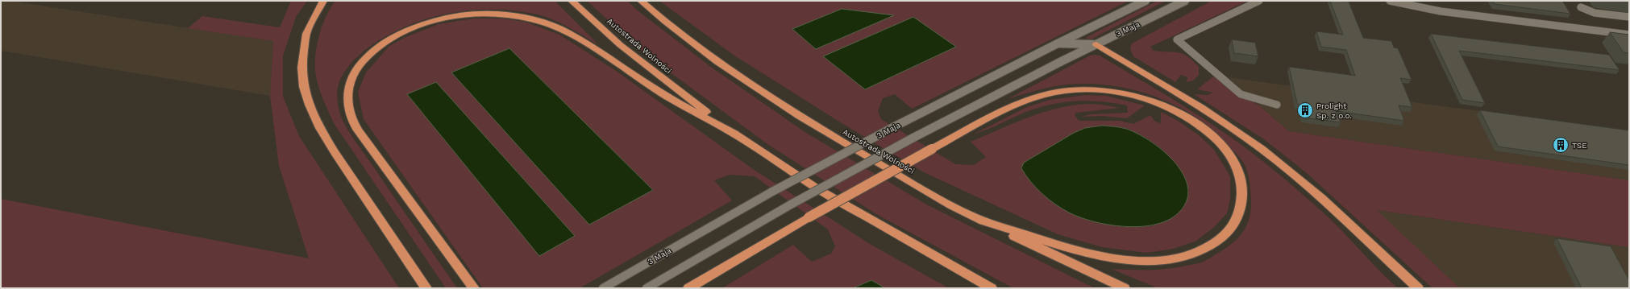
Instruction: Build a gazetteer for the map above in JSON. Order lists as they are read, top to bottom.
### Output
{
  "streets": {
    "highway": ["Autostrada Wolności"],
    "main road": ["3 Maja"]
  },
  "places": {
    "building": ["Prolight Sp. z o.o.", "TSE"]
  }
}
